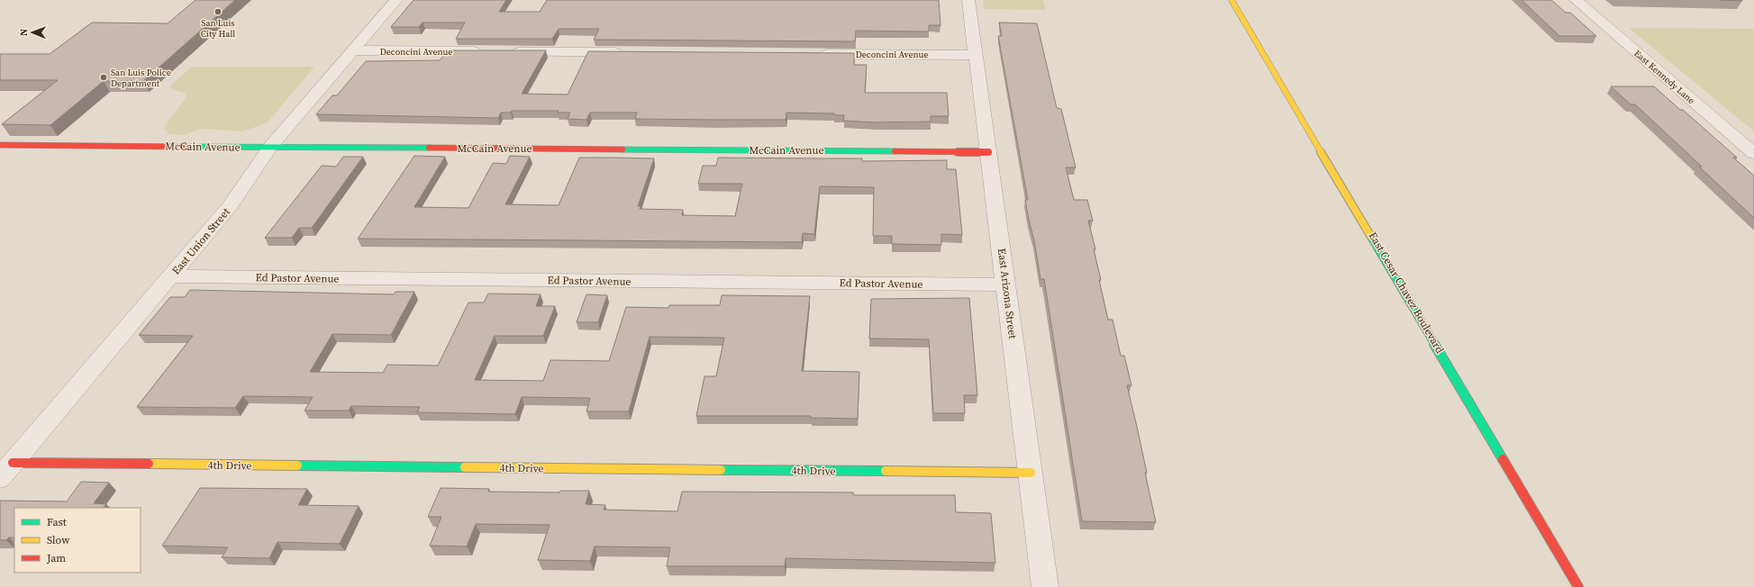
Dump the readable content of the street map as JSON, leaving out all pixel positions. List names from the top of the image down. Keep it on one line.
{"streets":{"main road":["McCain Avenue","East Cesar Chavez Boulevard","4th Drive"],"street":["Deconcini Avenue","East Kennedy Lane","East Union Street","Ed Pastor Avenue","East Arizona Street"]},"crossings":[["Deconcini Avenue","East Union Street"],["Deconcini Avenue","East Arizona Street"],["McCain Avenue","East Union Street"],["McCain Avenue","East Arizona Street"],["East Union Street","Ed Pastor Avenue"],["East Union Street","4th Drive"],["Ed Pastor Avenue","East Arizona Street"],["East Arizona Street","4th Drive"]],"places":["San Luis City Hall","San Luis Police Department"],"legend":["Fast","Slow","Jam"],"north":"left"}
